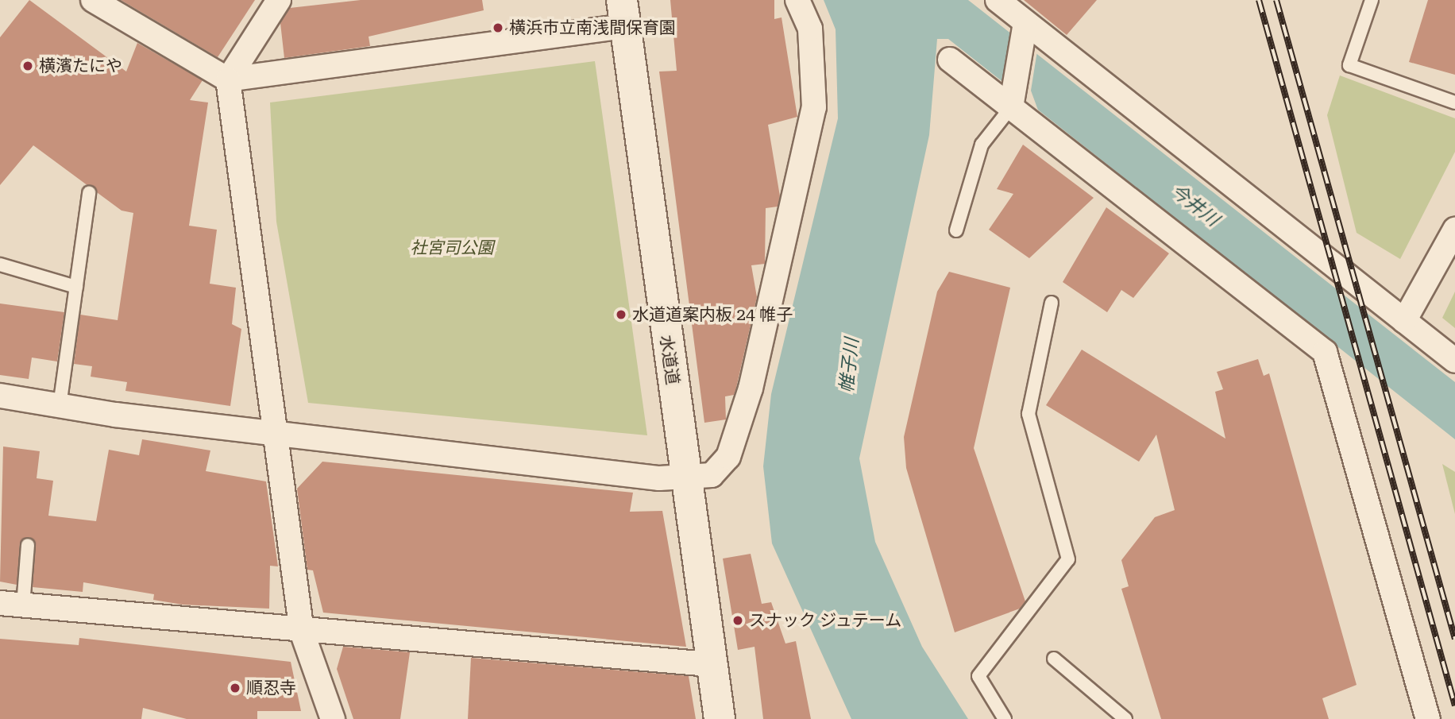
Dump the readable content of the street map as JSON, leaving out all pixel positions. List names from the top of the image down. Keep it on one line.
{"streets":{"street":["水道道"]},"water":["今井川","帷子川"],"parks":["社宮司公園"],"places":["横浜市立南浅間保育園","横濱たにや","水道道案内板 24 帷子","スナック ジュテーム","順忍寺"]}
